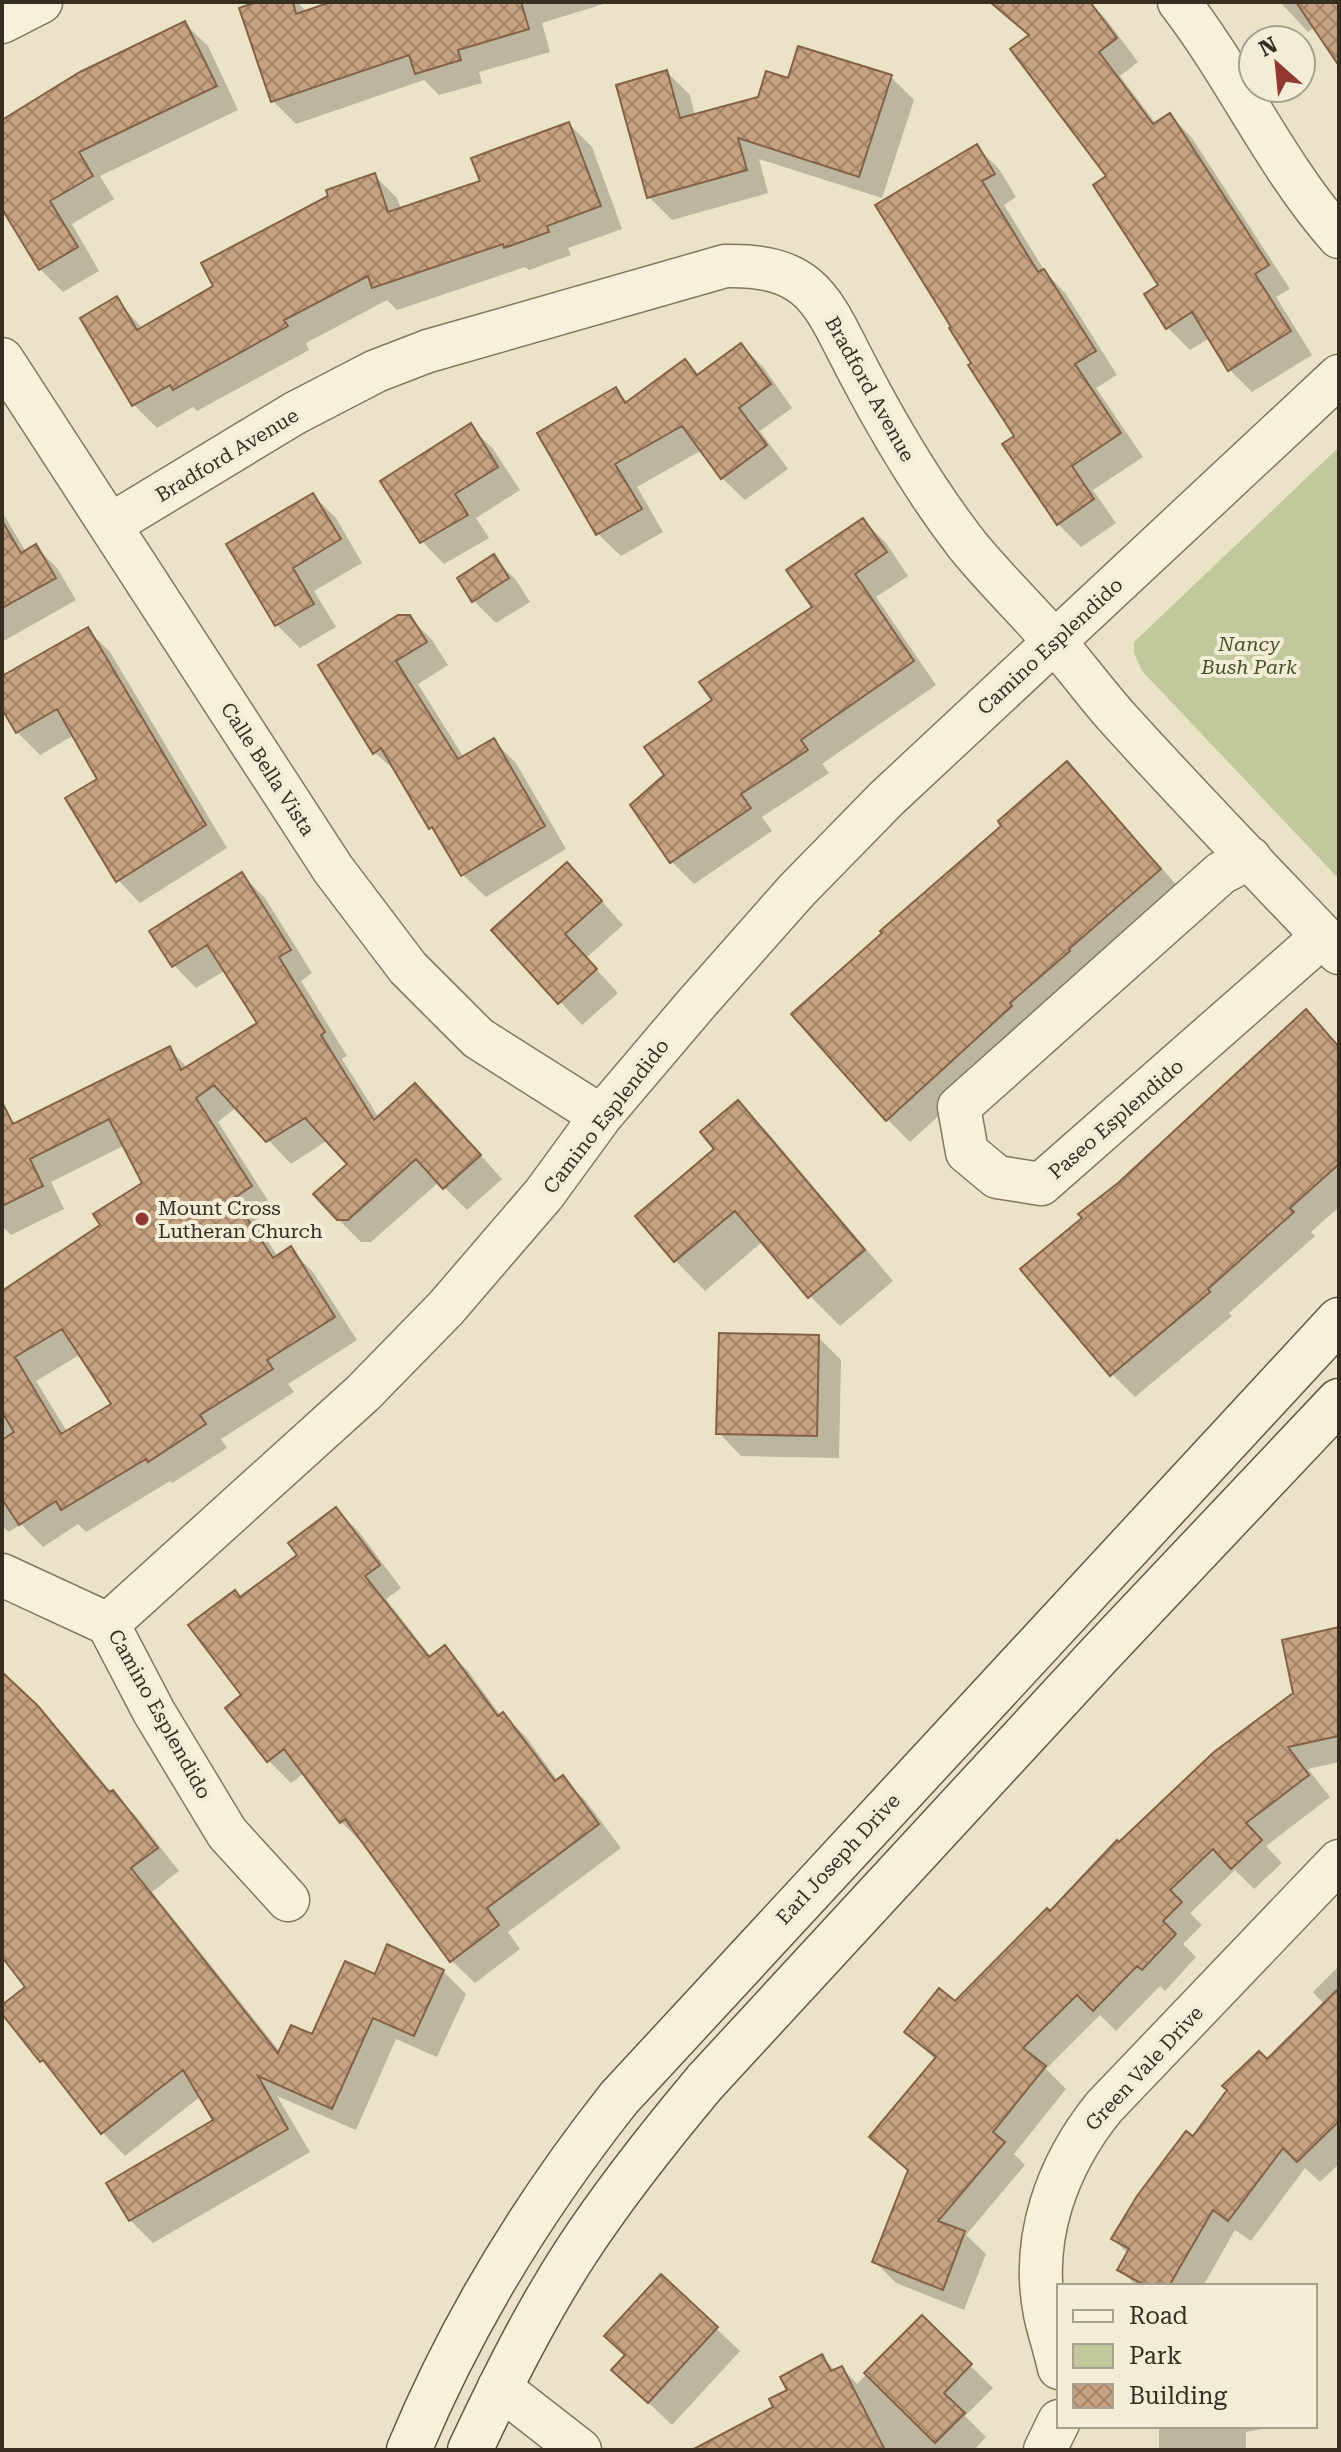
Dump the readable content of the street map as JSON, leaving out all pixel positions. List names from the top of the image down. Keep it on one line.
{"streets":{"main road":["Earl Joseph Drive"],"street":["Bradford Avenue","Camino Esplendido","Calle Bella Vista","Paseo Esplendido","Green Vale Drive"]},"crossings":[["Bradford Avenue","Camino Esplendido"],["Bradford Avenue","Calle Bella Vista"],["Bradford Avenue","Paseo Esplendido"],["Camino Esplendido","Calle Bella Vista"]],"parks":["Nancy Bush Park"],"places":["Mount Cross Lutheran Church"],"legend":["Road","Park","Building"],"north":"top left"}
